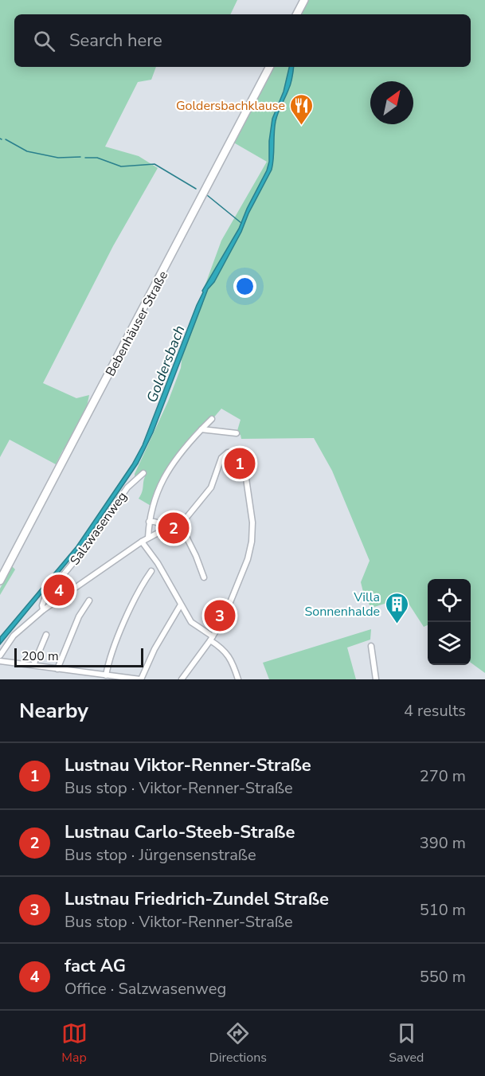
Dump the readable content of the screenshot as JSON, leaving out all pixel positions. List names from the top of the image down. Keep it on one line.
{"streets":{"main road":["Bebenhäuser Straße"],"street":["Salzwasenweg"]},"water":["Goldersbach"],"places":{"restaurant":["Goldersbachklause"],"building":["Villa Sonnenhalde"]},"scale_bar":"200 m","north":"top right","page":{"search":"Search here","pins":["1","2","4","3"],"scale":"200 m","heading":["Nearby","4 results"],"list":[{"mark":"1","name":"Lustnau Viktor-Renner-Straße","note":"Bus stop · Viktor-Renner-Straße","value":"270 m"},{"mark":"2","name":"Lustnau Carlo-Steeb-Straße","note":"Bus stop · Jürgensenstraße","value":"390 m"},{"mark":"3","name":"Lustnau Friedrich-Zundel Straße","note":"Bus stop · Viktor-Renner-Straße","value":"510 m"},{"mark":"4","name":"fact AG","note":"Office · Salzwasenweg","value":"550 m"}],"nav":["Map","Directions","Saved"]}}
